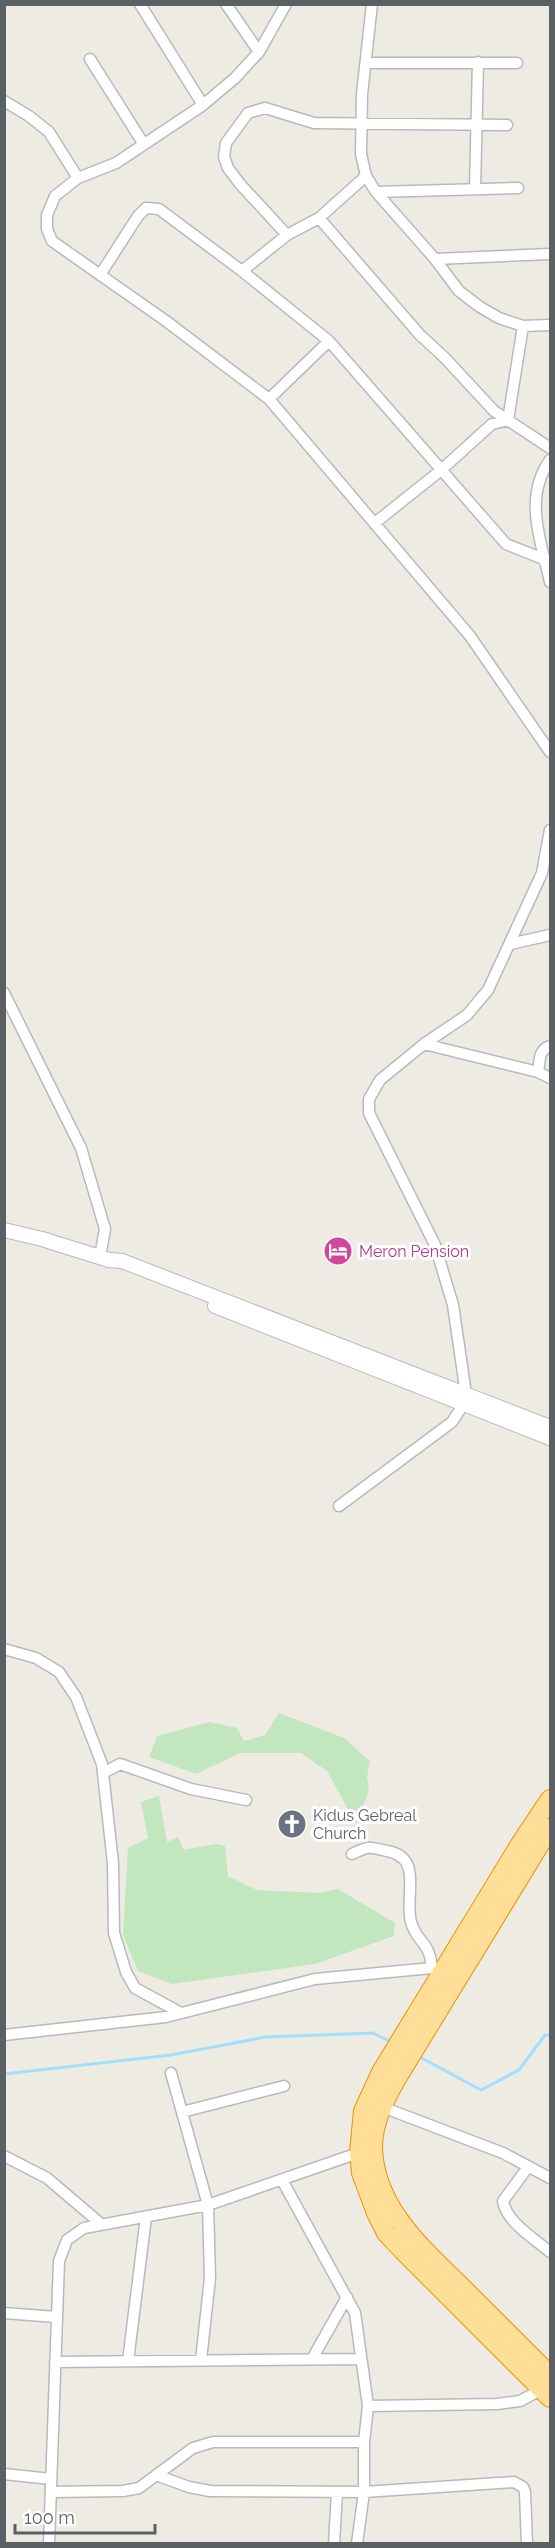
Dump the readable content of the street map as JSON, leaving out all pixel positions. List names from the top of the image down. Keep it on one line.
{"places":{"hotel":["Meron Pension"],"church":["Kidus Gebreal Church"]},"scale_bar":"100 m"}
